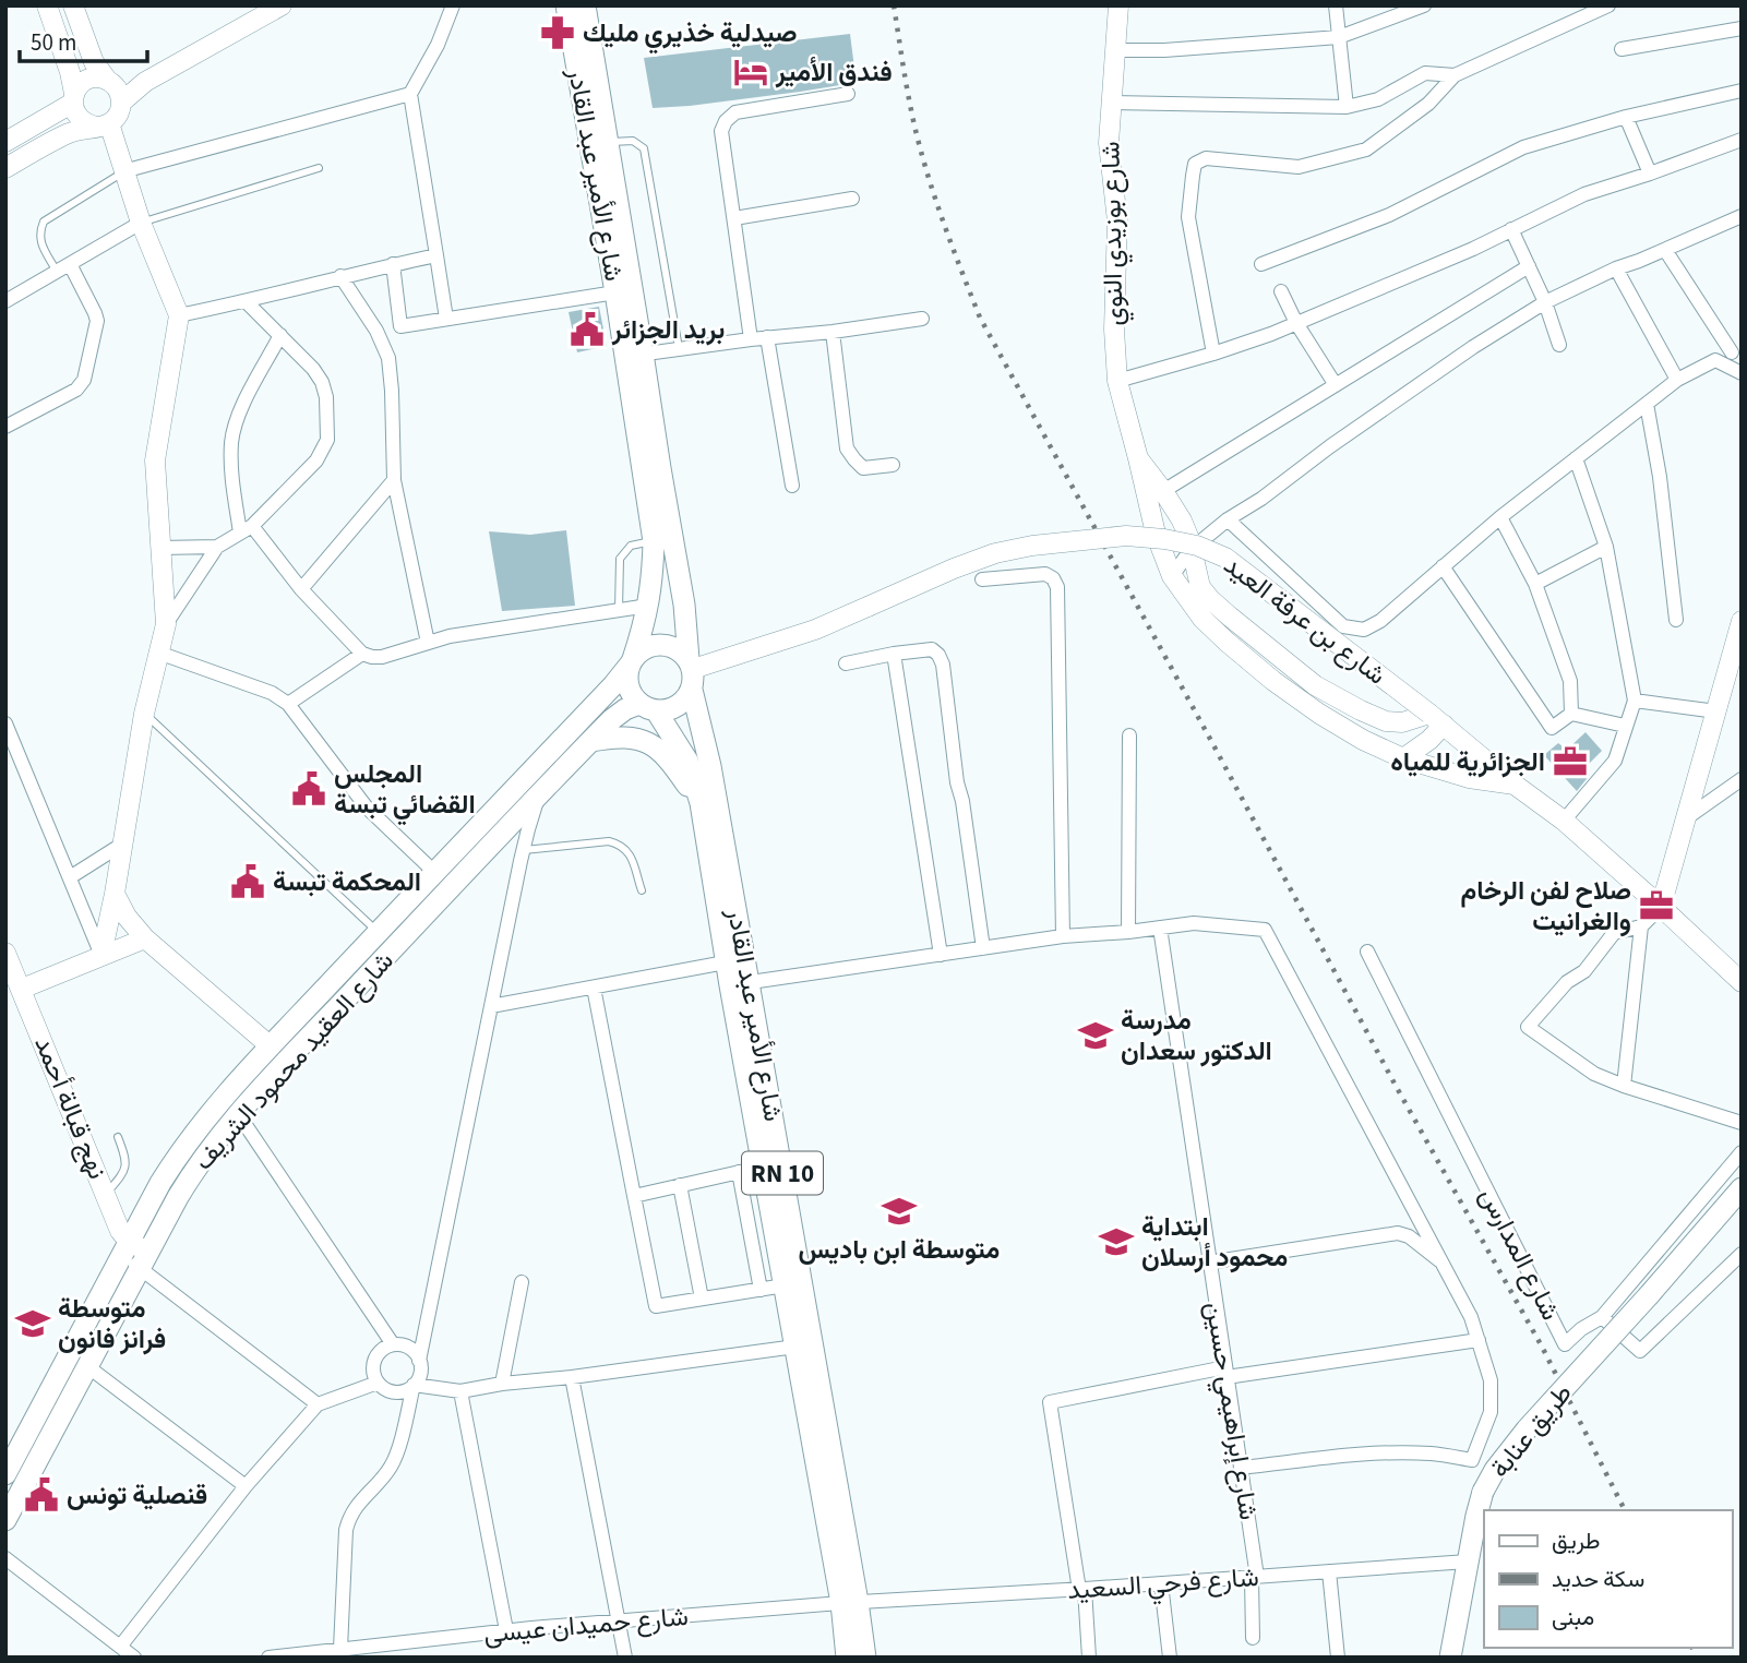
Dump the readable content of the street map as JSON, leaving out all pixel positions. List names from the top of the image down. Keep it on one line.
{"streets":{"main road":["شارع الأمير عبد القادر","شارع العقيد محمود الشريف","RN 10","طريق عنابة"],"street":["شارع بوزيدي النوي","شارع بن عرفة العيد","نهج قبالة أحمد","شارع المدارس","شارع إبراهيمي حسين","شارع فرحي السعيد","شارع حميدان عيسى"]},"crossings":[["شارع الأمير عبد القادر","شارع بن عرفة العيد"],["شارع الأمير عبد القادر","شارع العقيد محمود الشريف"],["شارع الأمير عبد القادر","شارع فرحي السعيد"],["شارع الأمير عبد القادر","شارع حميدان عيسى"],["شارع بوزيدي النوي","شارع بن عرفة العيد"],["شارع بن عرفة العيد","شارع العقيد محمود الشريف"],["شارع العقيد محمود الشريف","نهج قبالة أحمد"],["شارع إبراهيمي حسين","شارع فرحي السعيد"],["طريق عنابة","شارع فرحي السعيد"],["شارع فرحي السعيد","شارع حميدان عيسى"]],"places":{"pharmacy":["صيدلية خذيري مليك"],"hotel":["فندق الأمير"],"public building":["بريد الجزائر","المجلس القضائي تبسة","المحكمة تبسة","قنصلية تونس"],"office":["الجزائرية للمياه","صلاح لفن الرخام والغرانيت"],"school or university":["مدرسة الدكتور سعدان","متوسطة ابن باديس","ابتداية محمود أرسلان","متوسطة فرانز فانون"]},"legend":["طريق","سكة حديد","مبنى"],"scale_bar":"50 m"}
